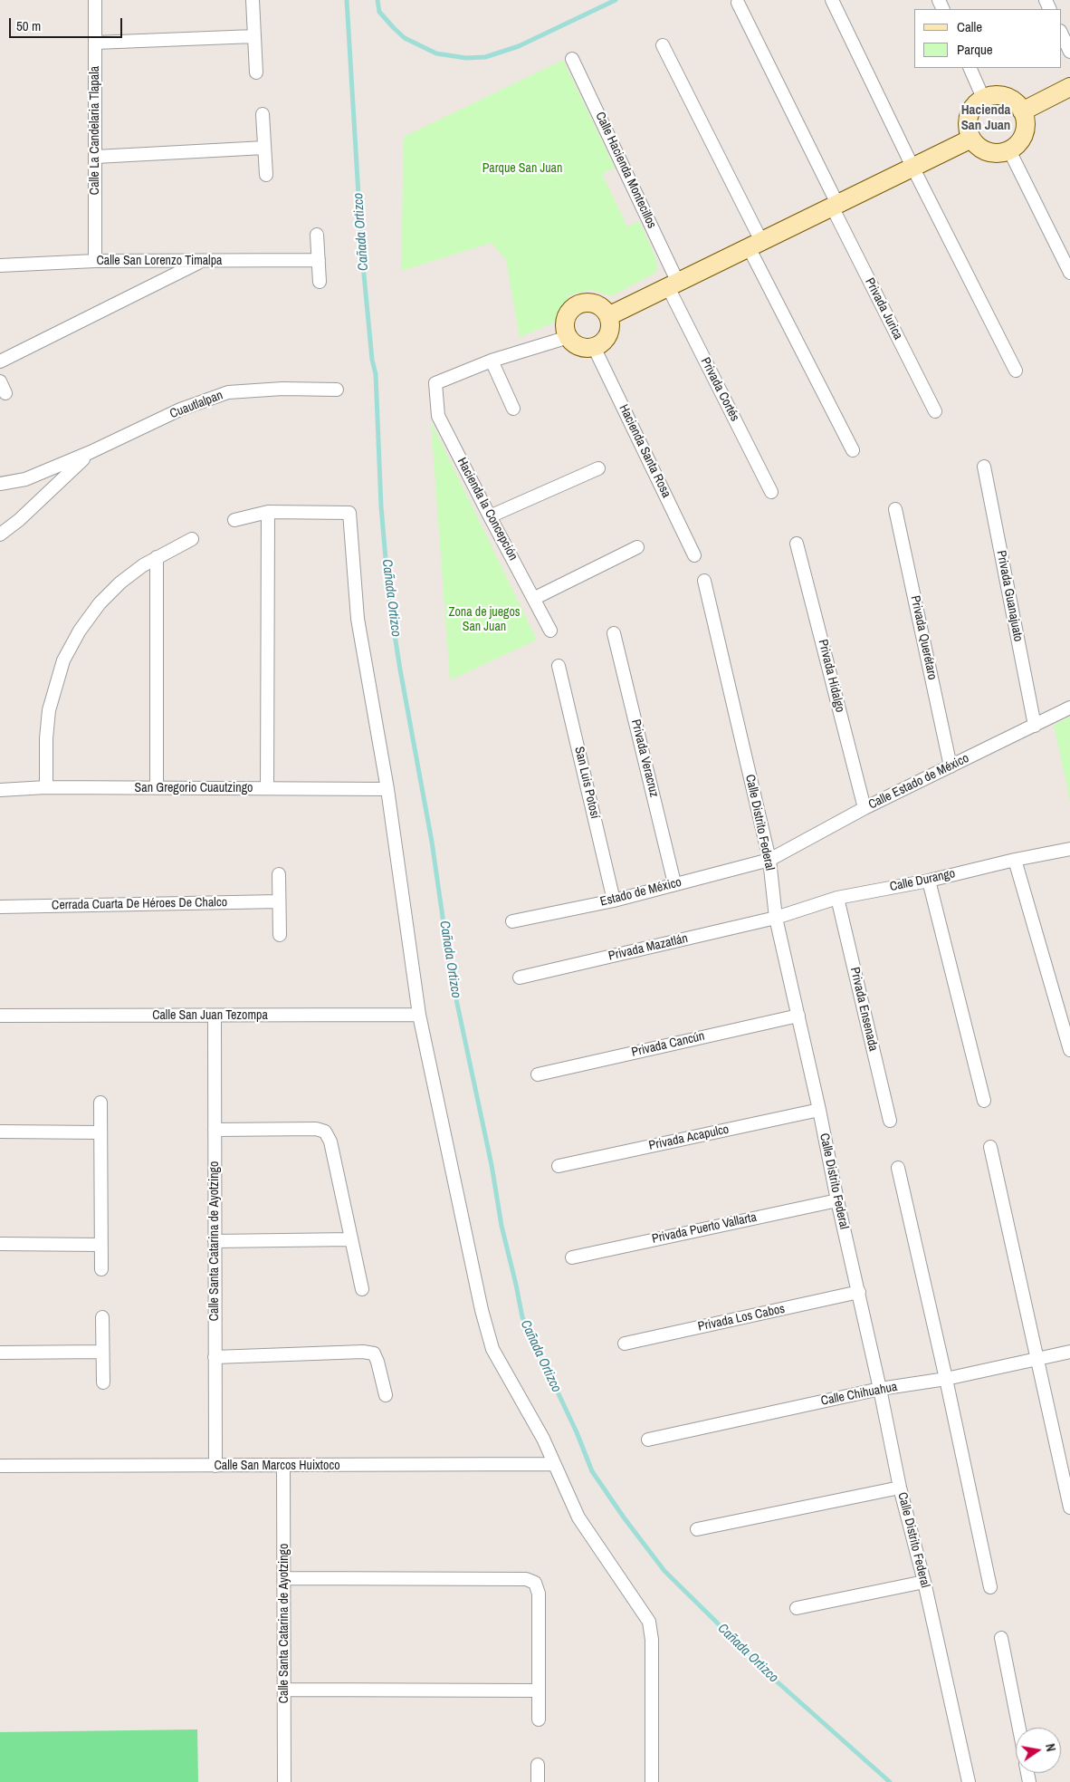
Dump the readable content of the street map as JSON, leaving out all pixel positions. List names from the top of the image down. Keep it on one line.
{"streets":{"street":["Calle La Candelaria Tlapala","Calle Hacienda Montecillos","Calle San Lorenzo Timalpa","Privada Jurica","Privada Cortés","Cuautlalpan","Hacienda Santa Rosa","Hacienda la Concepción","Privada Guanajuato","Privada Querétaro","Privada Hidalgo","Privada Veracruz","Calle Estado de México","San Luis Potosí","San Gregorio Cuautzingo","Calle Distrito Federal","Calle Durango","Estado de México","Cerrada Cuarta De Héroes De Chalco","Privada Mazatlán","Privada Ensenada","Calle San Juan Tezompa","Privada Cancún","Privada Acapulco","Privada Puerto Vallarta","Calle Santa Catarina de Ayotzingo","Privada Los Cabos","Calle Chihuahua","Calle San Marcos Huixtoco"]},"crossings":[["Calle La Candelaria Tlapala","Calle San Lorenzo Timalpa"],["Calle Hacienda Montecillos","Privada Cortés"],["Privada Guanajuato","Calle Estado de México"],["Privada Querétaro","Calle Estado de México"],["Privada Hidalgo","Calle Estado de México"],["Privada Veracruz","Estado de México"],["Calle Estado de México","Calle Distrito Federal"],["Calle Estado de México","Estado de México"],["San Luis Potosí","Estado de México"],["Calle Distrito Federal","Calle Durango"],["Calle Distrito Federal","Estado de México"],["Calle Distrito Federal","Privada Mazatlán"],["Calle Distrito Federal","Privada Cancún"],["Calle Distrito Federal","Privada Acapulco"],["Calle Distrito Federal","Privada Puerto Vallarta"],["Calle Distrito Federal","Privada Los Cabos"],["Calle Distrito Federal","Calle Chihuahua"],["Calle Durango","Privada Mazatlán"],["Calle Durango","Privada Ensenada"],["Calle San Juan Tezompa","Calle Santa Catarina de Ayotzingo"],["Calle Santa Catarina de Ayotzingo","Calle San Marcos Huixtoco"]],"districts":["Hacienda San Juan"],"water":["Cañada Ortizco"],"parks":["Parque San Juan","Zona de juegos San Juan"],"legend":["Calle","Parque"],"scale_bar":"50 m","north":"right"}
